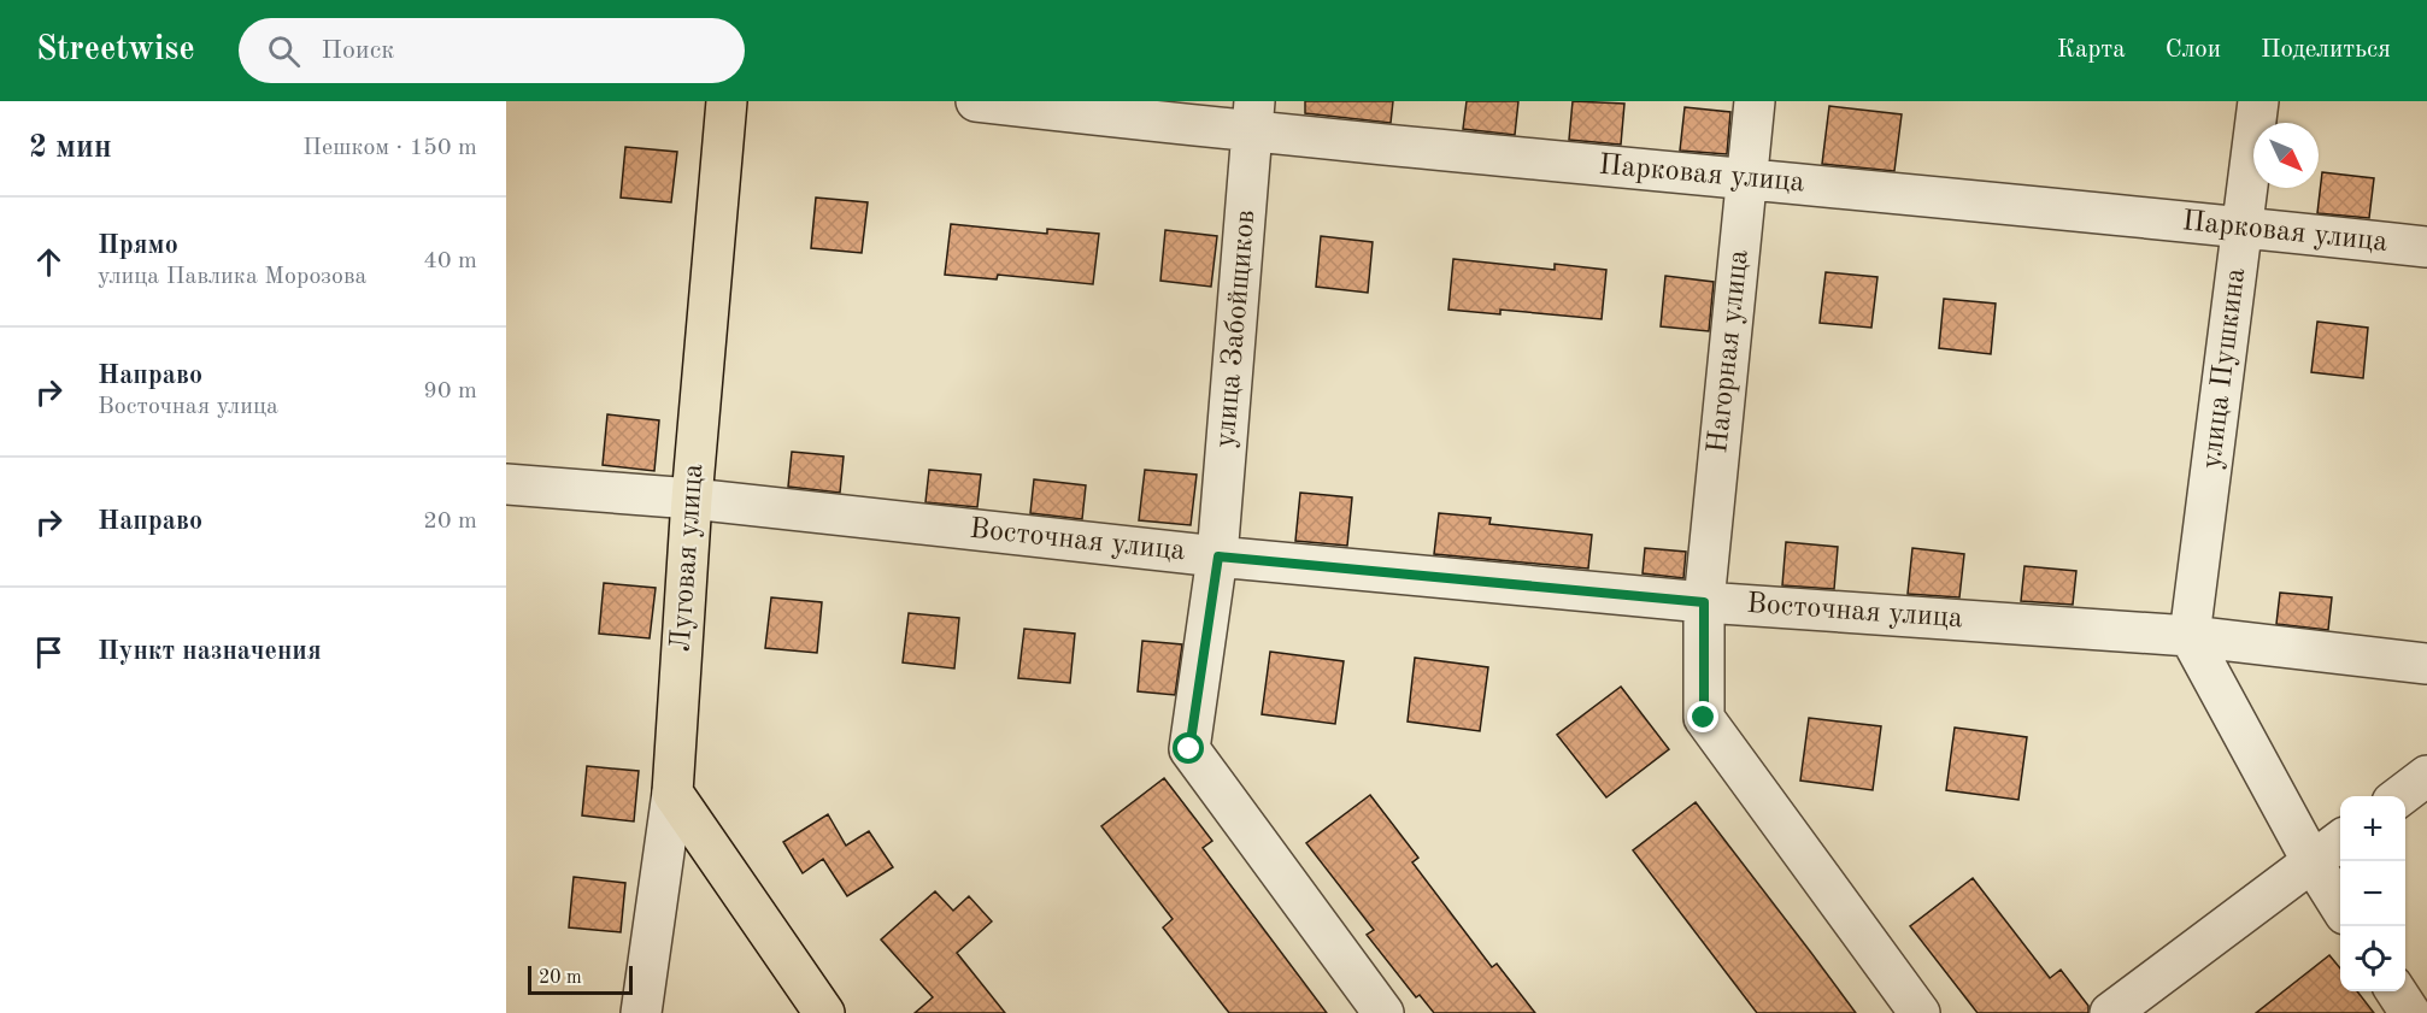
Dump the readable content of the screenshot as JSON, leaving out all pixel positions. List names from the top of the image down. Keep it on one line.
{"streets":{"main road":["Луговая улица"],"street":["Парковая улица","улица Забойщиков","Нагорная улица","улица Пушкина","Восточная улица"]},"crossings":[["Парковая улица","улица Забойщиков"],["Парковая улица","Нагорная улица"],["Парковая улица","улица Пушкина"],["улица Забойщиков","Восточная улица"],["Нагорная улица","Восточная улица"],["улица Пушкина","Восточная улица"],["Восточная улица","Луговая улица"]],"scale_bar":"20 m","north":"bottom right","page":{"header":"Streetwise","search":"Поиск","nav":["Карта","Слои","Поделиться"],"heading":["2 мин","Пешком · 150 m"],"list":[["Прямо","улица Павлика Морозова","40 m"],["Направо","Восточная улица","90 m"],["Направо","20 m"],"Пункт назначения"],"map_buttons":["+","−"],"scale":"20 m"}}
